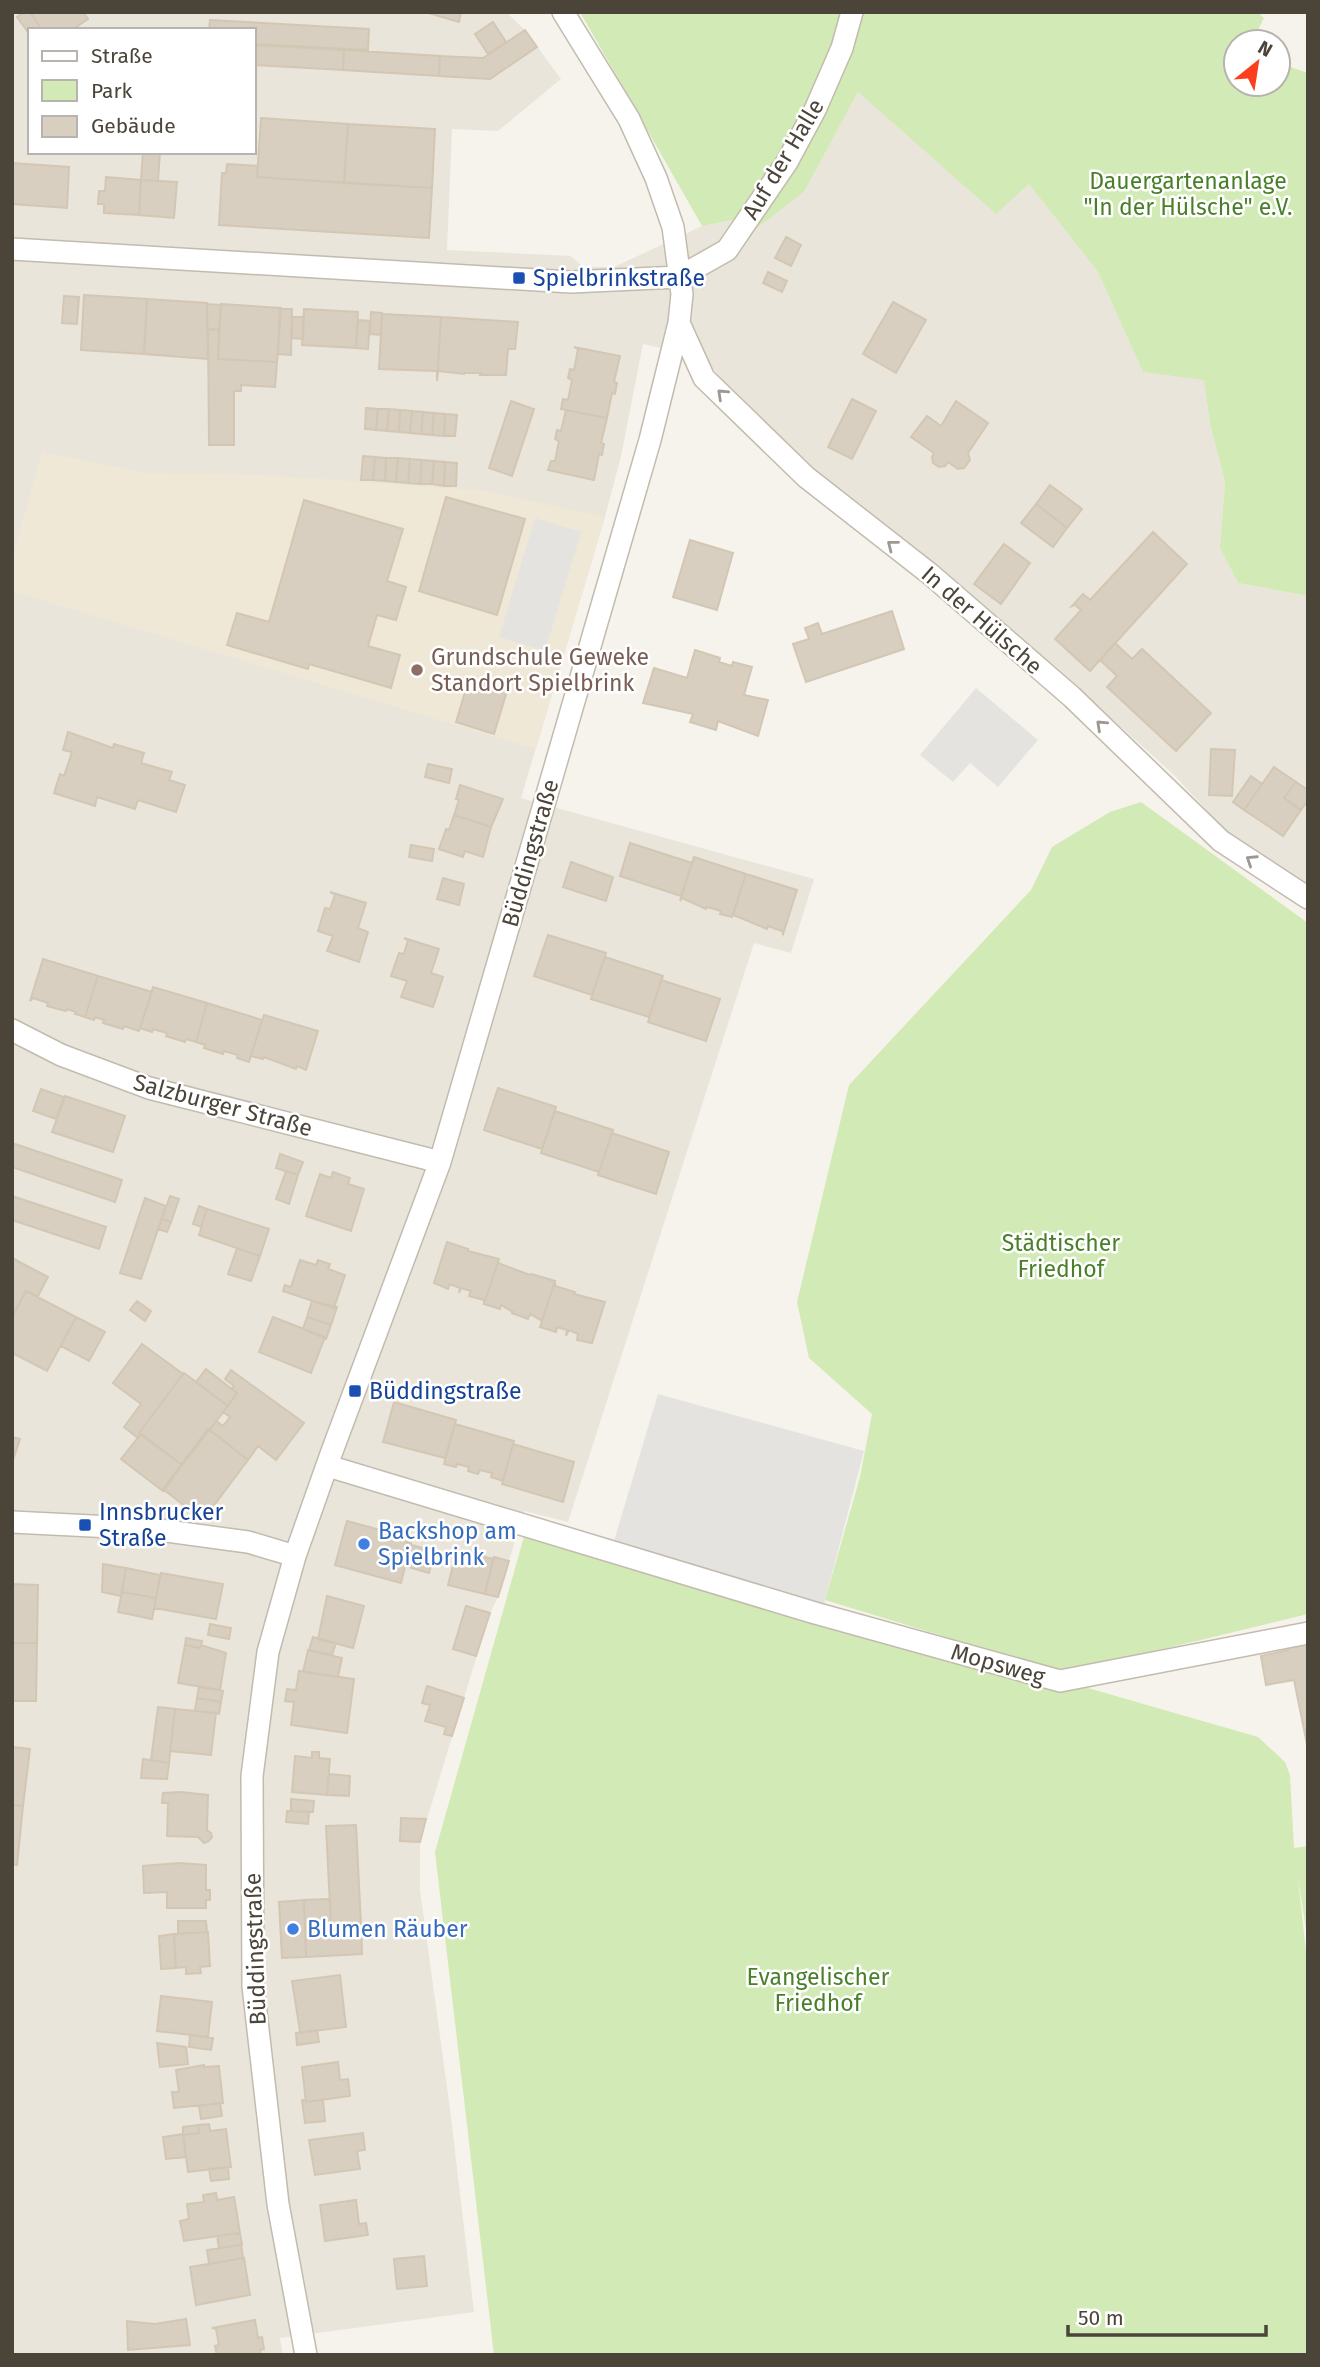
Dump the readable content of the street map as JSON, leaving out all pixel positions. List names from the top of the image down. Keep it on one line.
{"streets":{"street":["Auf der Halle","In der Hülsche","Büddingstraße","Salzburger Straße","Mopsweg"]},"crossings":[["Auf der Halle","Büddingstraße"],["In der Hülsche","Büddingstraße"],["Büddingstraße","Salzburger Straße"],["Büddingstraße","Mopsweg"]],"one_way":["In der Hülsche"],"parks":["Dauergartenanlage \"In der Hülsche\" e.V.","Städtischer Friedhof","Evangelischer Friedhof"],"places":{"transit":["Spielbrinkstraße","Büddingstraße","Innsbrucker Straße"],"other":["Grundschule Geweke Standort Spielbrink","Backshop am Spielbrink","Blumen Räuber"]},"legend":["Straße","Park","Gebäude"],"scale_bar":"50 m","north":"top right"}
